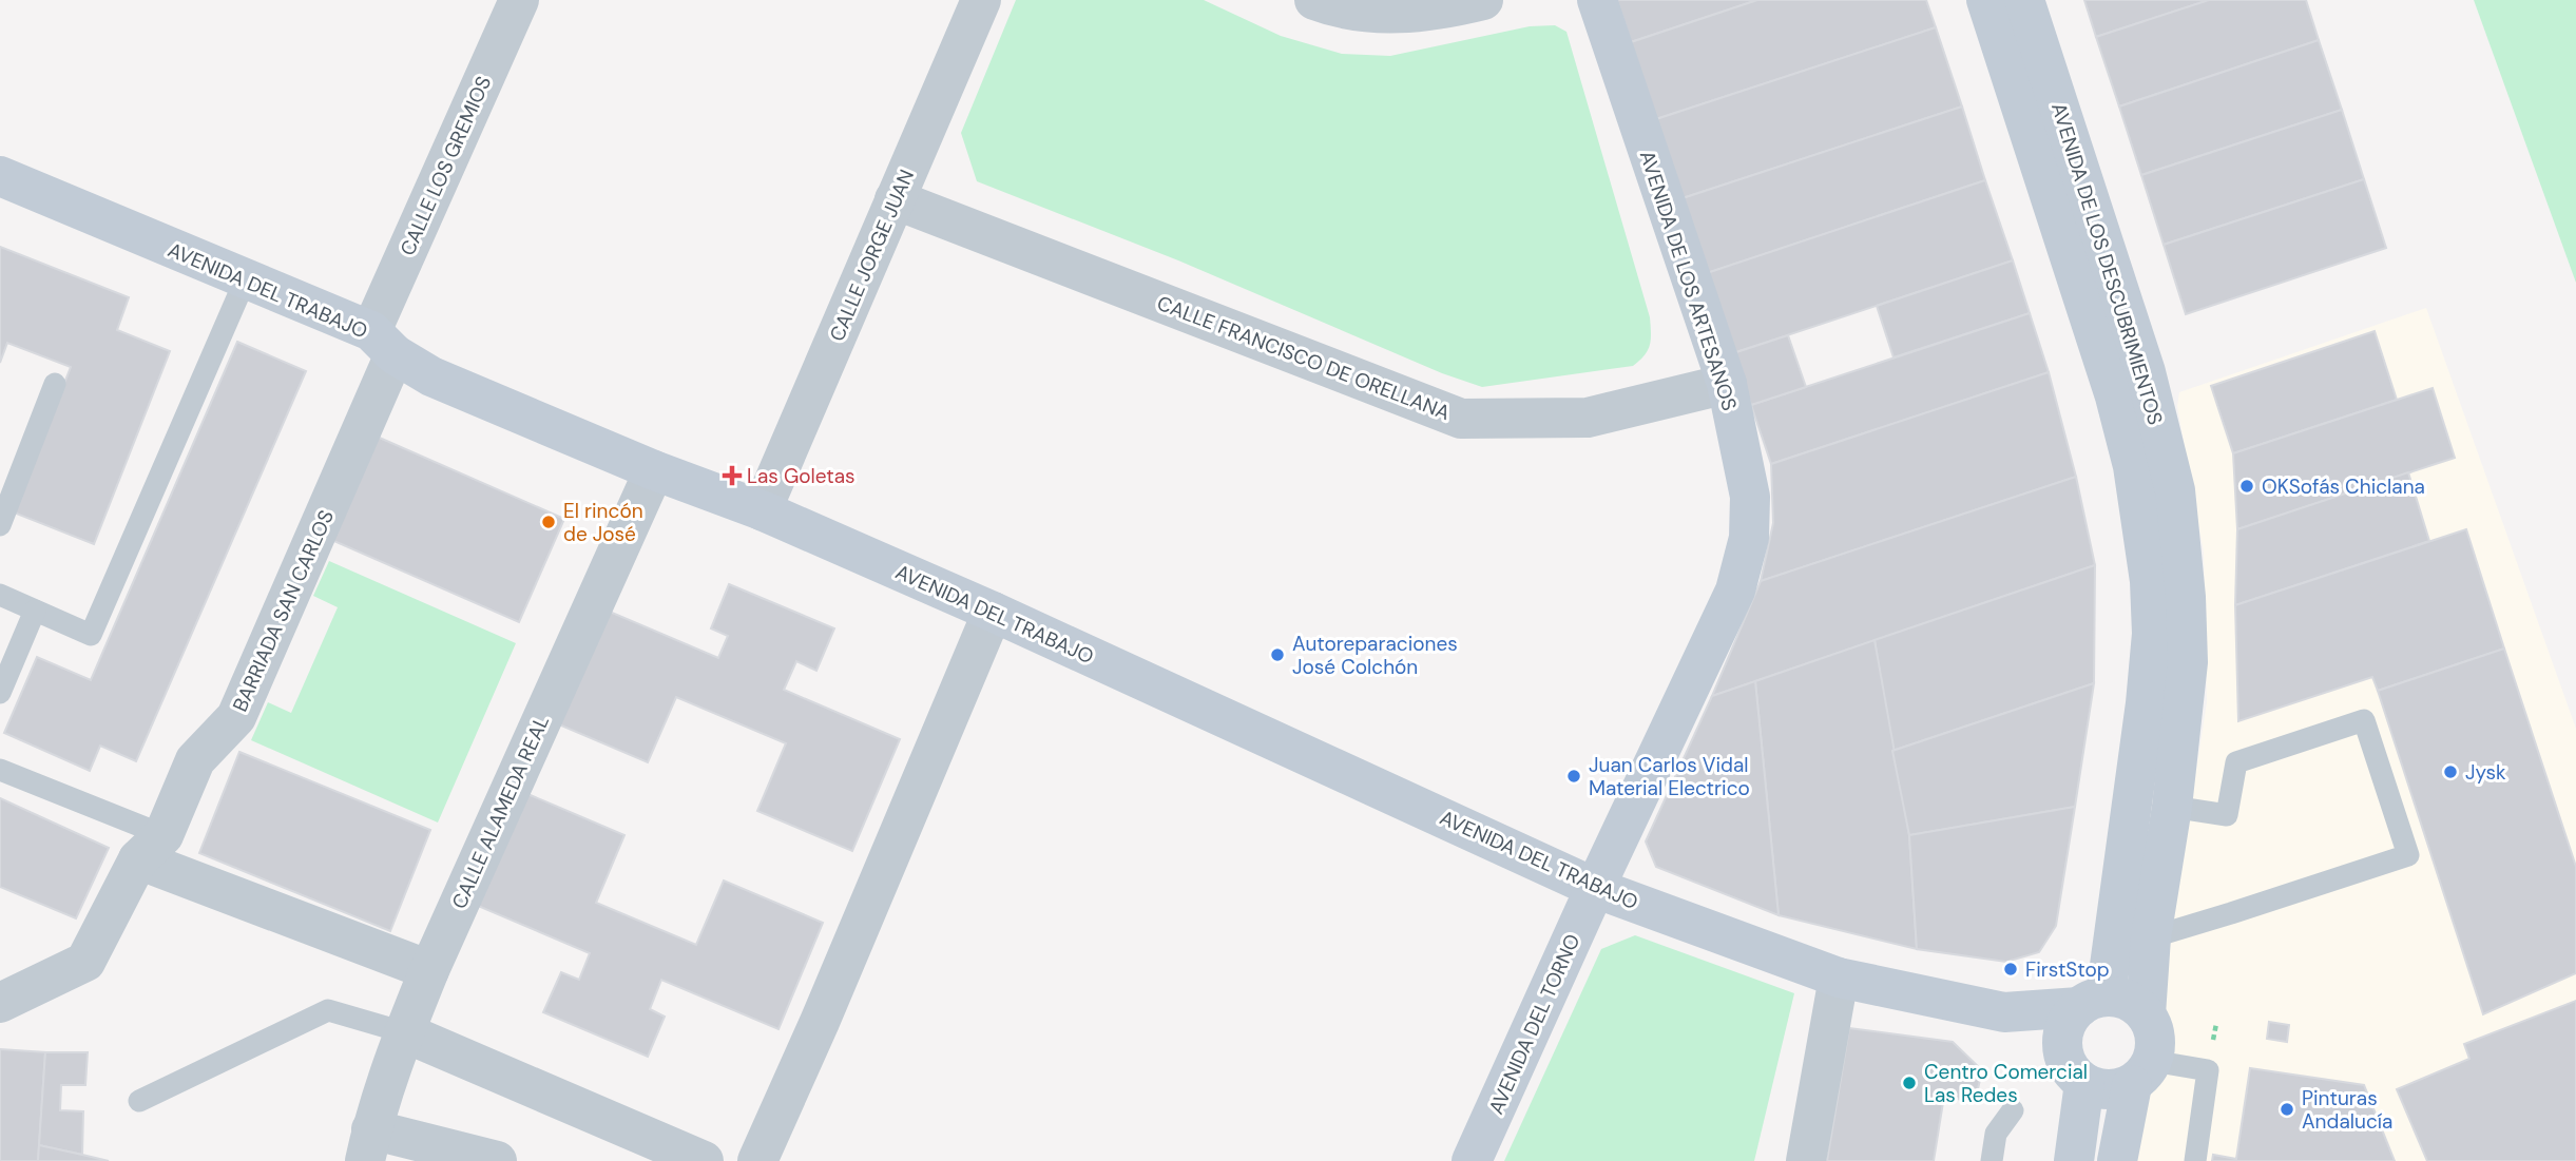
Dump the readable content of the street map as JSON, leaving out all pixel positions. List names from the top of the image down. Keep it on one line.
{"streets":{"street":["CALLE LOS GREMIOS","CALLE JORGE JUAN","AVENIDA DE LOS DESCUBRIMIENTOS","AVENIDA DE LOS ARTESANOS","AVENIDA DEL TRABAJO","CALLE FRANCISCO DE ORELLANA","BARRIADA SAN CARLOS","CALLE ALAMEDA REAL","AVENIDA DEL TORNO"]},"crossings":[["CALLE LOS GREMIOS","AVENIDA DEL TRABAJO"],["CALLE LOS GREMIOS","BARRIADA SAN CARLOS"],["CALLE JORGE JUAN","AVENIDA DEL TRABAJO"],["CALLE JORGE JUAN","CALLE FRANCISCO DE ORELLANA"],["AVENIDA DE LOS ARTESANOS","AVENIDA DEL TRABAJO"],["AVENIDA DE LOS ARTESANOS","CALLE FRANCISCO DE ORELLANA"],["AVENIDA DE LOS ARTESANOS","AVENIDA DEL TORNO"],["AVENIDA DEL TRABAJO","BARRIADA SAN CARLOS"],["AVENIDA DEL TRABAJO","CALLE ALAMEDA REAL"],["AVENIDA DEL TRABAJO","AVENIDA DEL TORNO"]],"places":{"health":["Las Goletas"],"other":["OKSofás Chiclana","El rincón de José","Autoreparaciones José Colchón","Jysk","Juan Carlos Vidal Material Electrico","FirstStop","Centro Comercial Las Redes","Pinturas Andalucía"]}}
